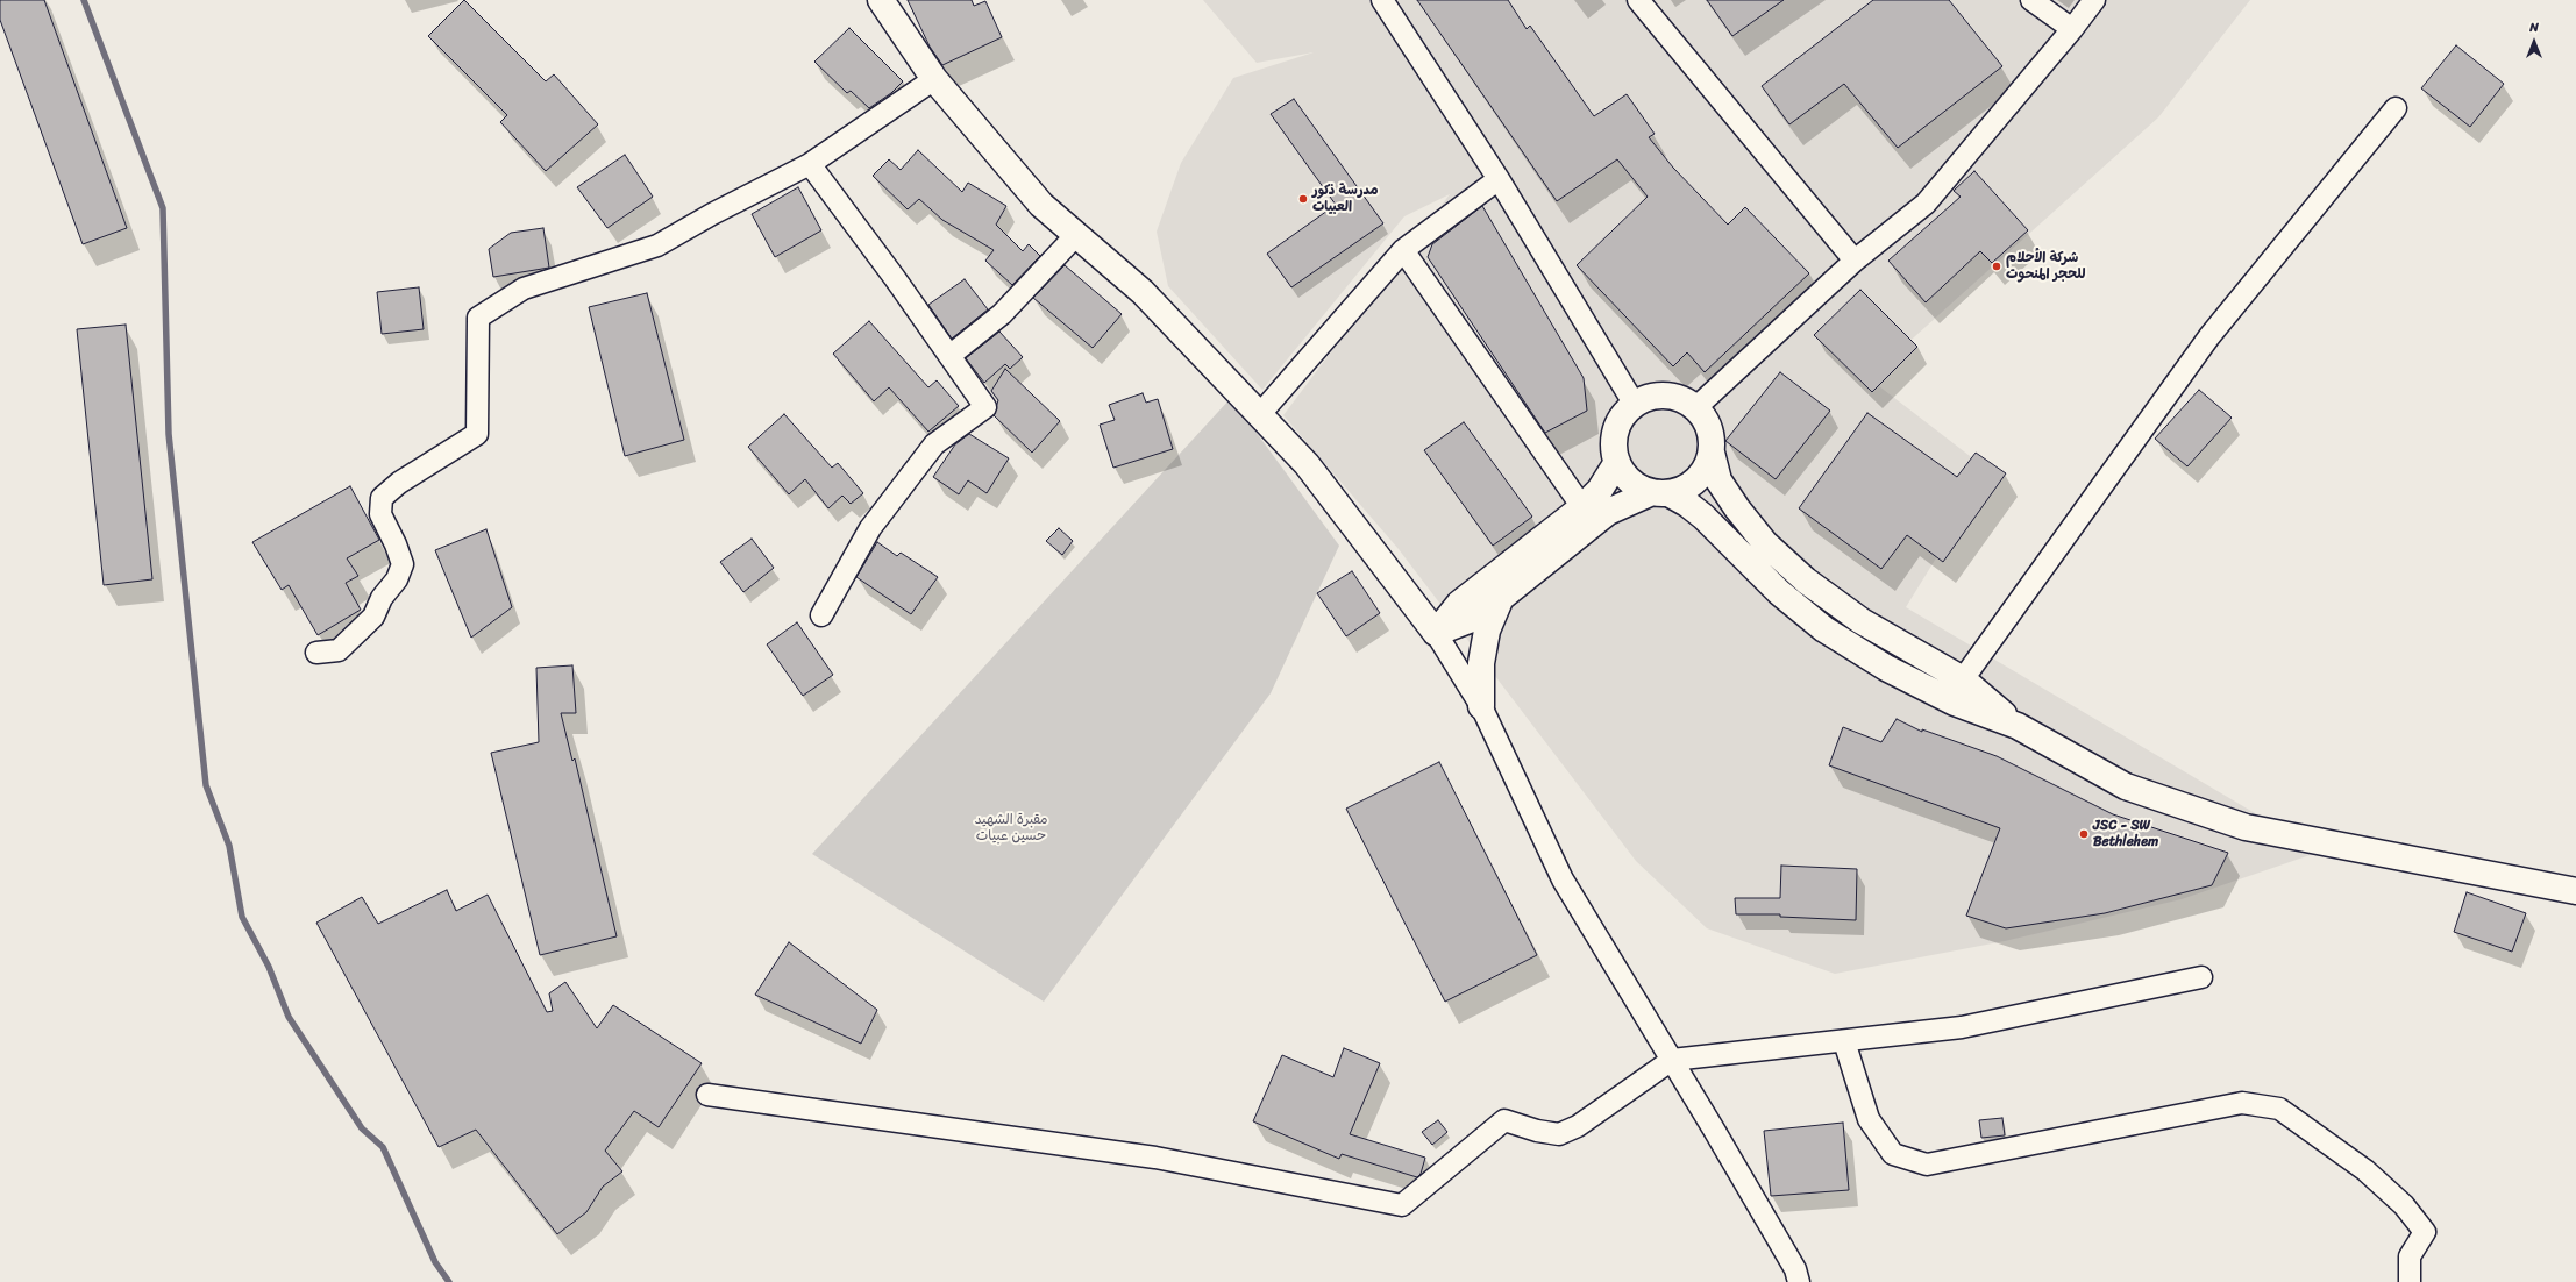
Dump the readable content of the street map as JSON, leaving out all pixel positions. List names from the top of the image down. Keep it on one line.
{"parks":["مقبرة الشهيد حسين عبيات"],"places":["مدرسة ذكور العبيات","شركة الأحلام للحجر المنحوت","JSC - SW Bethlehem"],"north":"top"}
